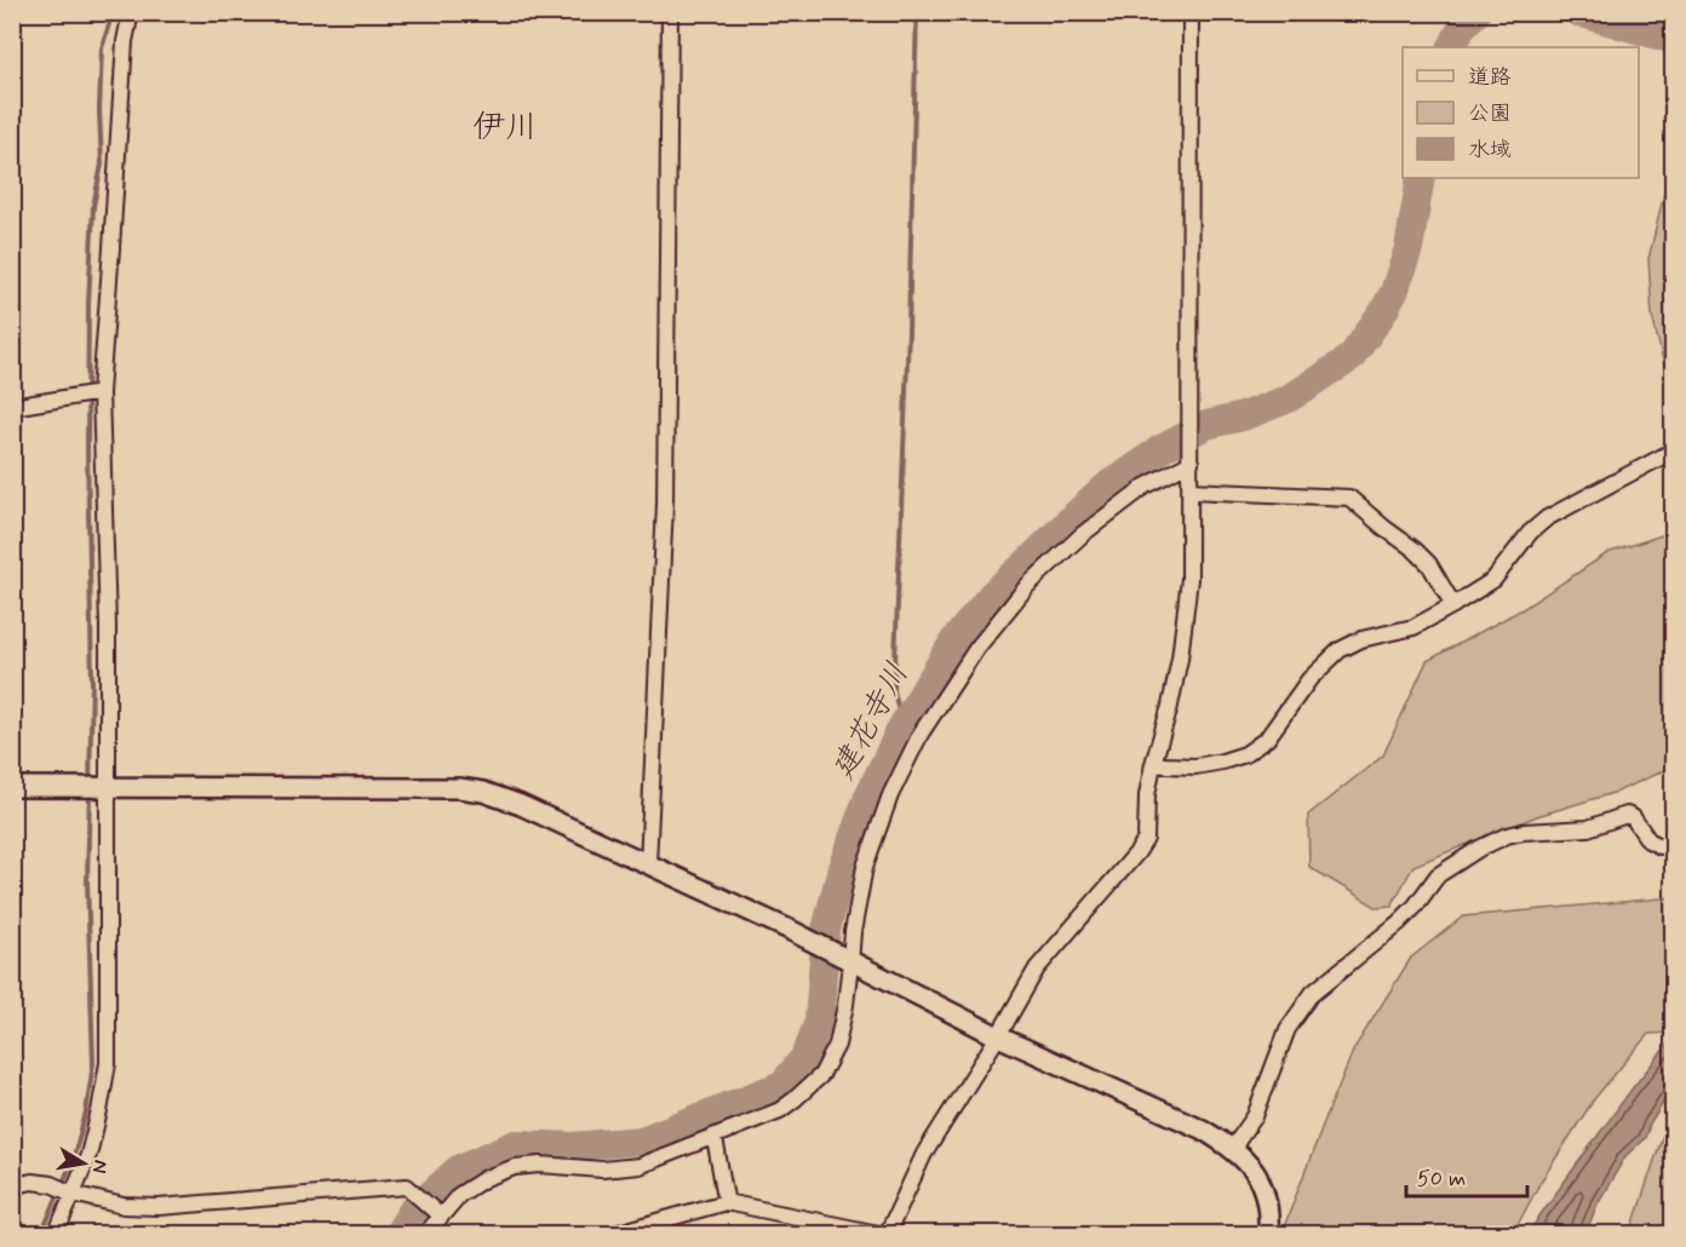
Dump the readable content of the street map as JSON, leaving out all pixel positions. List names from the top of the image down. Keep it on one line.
{"districts":["伊川"],"water":["建花寺川"],"legend":["道路","公園","水域"],"scale_bar":"50 m","north":"right"}
